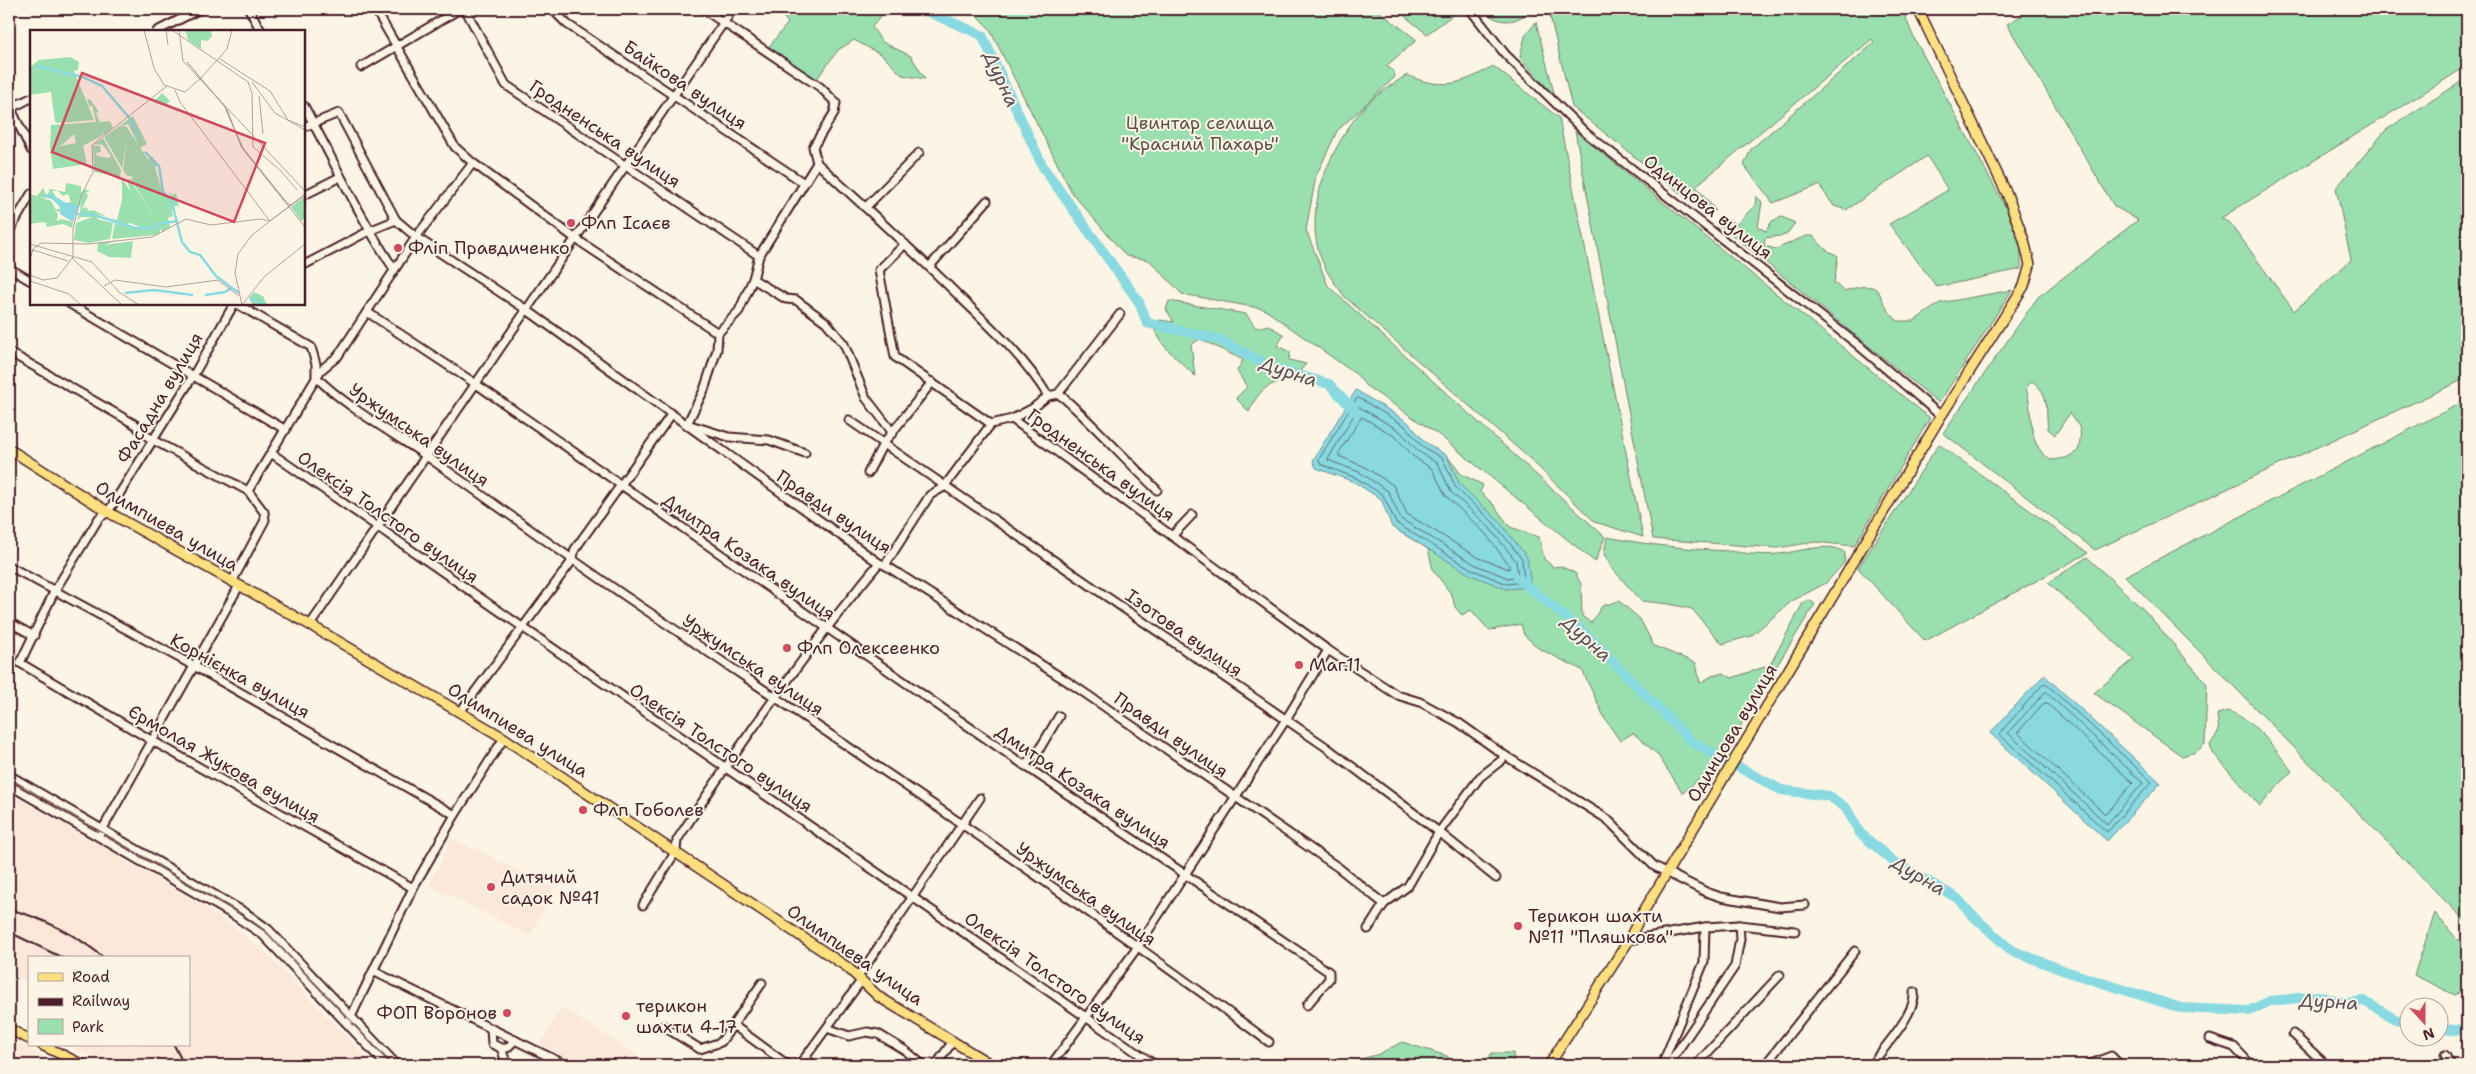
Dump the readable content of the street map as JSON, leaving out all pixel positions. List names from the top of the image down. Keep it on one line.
{"streets":{"main road":["Одинцова вулиця","Олимпиева улица"],"street":["Байкова вулиця","Гродненська вулиця","Фасадна вулиця","Уржумська вулиця","Правди вулиця","Олексія Толстого вулиця","Дмитра Козака вулиця","Ізотова вулиця","Корнієнка вулиця","Єрмолая Жукова вулиця"]},"crossings":[["Гродненська вулиця","Одинцова вулиця"],["Фасадна вулиця","Олимпиева улица"],["Фасадна вулиця","Корнієнка вулиця"],["Фасадна вулиця","Єрмолая Жукова вулиця"]],"water":["Дурна"],"parks":["Цвинтар селища \"Красний Пахарь\""],"places":["Флп Ісаєв","Фліп Правдиченко","Флп Олексеенко","Маг.11","Флп Гоболев","Дитячий садок №41","Терикон шахти №11 \"Пляшкова\"","ФОП Воронов","терикон шахти 4-17"],"legend":["Road","Railway","Park"],"north":"bottom"}
